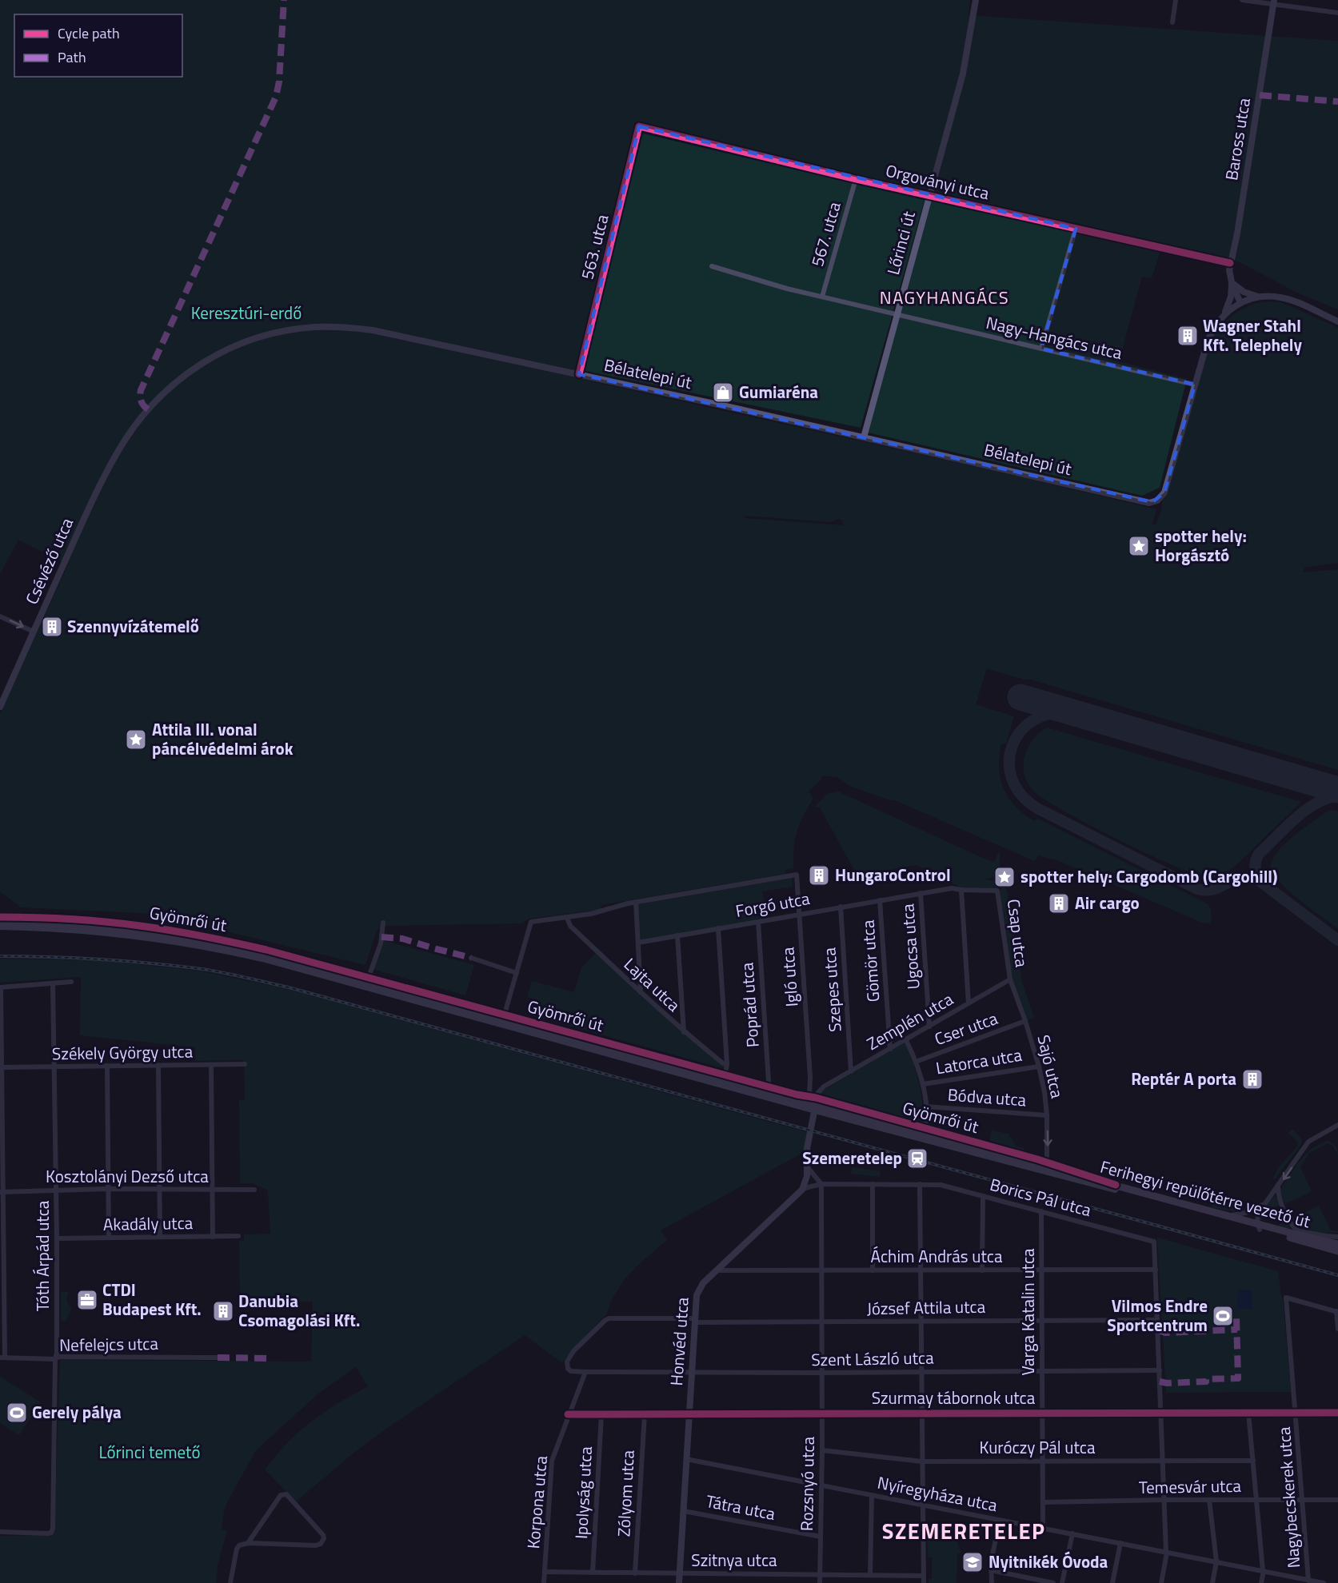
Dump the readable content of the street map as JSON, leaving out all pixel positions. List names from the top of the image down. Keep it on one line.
{"streets":{"main road":["Ferihegyi repülőtérre vezető út"],"street":["Baross utca","Orgoványi utca","567. utca","Lőrinci út","563. utca","Nagy-Hangács utca","Bélatelepi út","Csévéző utca","Forgó utca","Gyömrői út","Csap utca","Ugocsa utca","Gömör utca","Igló utca","Lajta utca","Szepes utca","Poprád utca","Zemplén utca","Cser utca","Székely György utca","Latorca utca","Sajó utca","Bódva utca","Kosztolányi Dezső utca","Borics Pál utca","Akadály utca","Tóth Árpád utca","Áchim András utca","József Attila utca","Varga Katalin utca","Honvéd utca","Nefelejcs utca","Szent László utca","Szurmay tábornok utca","Kuróczy Pál utca","Rozsnyó utca","Temesvár utca","Ipolyság utca","Zólyom utca","Nyíregyháza utca","Nagybecskerek utca","Korpona utca","Tátra utca","Szitnya utca"]},"crossings":[["Baross utca","Orgoványi utca"],["Baross utca","Nagy-Hangács utca"],["Baross utca","Bélatelepi út"],["Orgoványi utca","567. utca"],["Orgoványi utca","Lőrinci út"],["Orgoványi utca","563. utca"],["567. utca","Nagy-Hangács utca"],["Lőrinci út","Nagy-Hangács utca"],["Lőrinci út","Bélatelepi út"],["563. utca","Bélatelepi út"],["Bélatelepi út","Csévéző utca"],["Forgó utca","Csap utca"],["Forgó utca","Ugocsa utca"],["Forgó utca","Gömör utca"],["Forgó utca","Igló utca"],["Forgó utca","Szepes utca"],["Forgó utca","Poprád utca"],["Gyömrői út","Igló utca"],["Gyömrői út","Poprád utca"],["Gyömrői út","Zemplén utca"],["Gyömrői út","Sajó utca"],["Gyömrői út","Ferihegyi repülőtérre vezető út"],["Csap utca","Zemplén utca"],["Csap utca","Sajó utca"],["Ugocsa utca","Zemplén utca"],["Gömör utca","Zemplén utca"],["Igló utca","Zemplén utca"],["Szepes utca","Zemplén utca"],["Zemplén utca","Sajó utca"],["Cser utca","Sajó utca"],["Székely György utca","Tóth Árpád utca"],["Latorca utca","Sajó utca"],["Sajó utca","Bódva utca"],["Kosztolányi Dezső utca","Tóth Árpád utca"],["Borics Pál utca","Áchim András utca"],["Borics Pál utca","Varga Katalin utca"],["Borics Pál utca","Rozsnyó utca"],["Akadály utca","Tóth Árpád utca"],["Tóth Árpád utca","Nefelejcs utca"],["Áchim András utca","Varga Katalin utca"],["Áchim András utca","Honvéd utca"],["Áchim András utca","Rozsnyó utca"],["József Attila utca","Varga Katalin utca"],["József Attila utca","Honvéd utca"],["József Attila utca","Szent László utca"],["József Attila utca","Rozsnyó utca"],["József Attila utca","Korpona utca"],["Varga Katalin utca","Szent László utca"],["Varga Katalin utca","Szurmay tábornok utca"],["Varga Katalin utca","Kuróczy Pál utca"],["Varga Katalin utca","Temesvár utca"],["Varga Katalin utca","Nyíregyháza utca"],["Honvéd utca","Szent László utca"],["Honvéd utca","Szurmay tábornok utca"],["Honvéd utca","Nyíregyháza utca"],["Honvéd utca","Tátra utca"],["Honvéd utca","Szitnya utca"],["Szent László utca","Rozsnyó utca"],["Szent László utca","Korpona utca"],["Szurmay tábornok utca","Rozsnyó utca"],["Szurmay tábornok utca","Ipolyság utca"],["Szurmay tábornok utca","Zólyom utca"],["Szurmay tábornok utca","Nagybecskerek utca"],["Szurmay tábornok utca","Korpona utca"],["Kuróczy Pál utca","Rozsnyó utca"],["Rozsnyó utca","Nyíregyháza utca"],["Rozsnyó utca","Tátra utca"],["Rozsnyó utca","Szitnya utca"],["Temesvár utca","Nagybecskerek utca"],["Ipolyság utca","Szitnya utca"],["Zólyom utca","Szitnya utca"],["Nyíregyháza utca","Nagybecskerek utca"],["Korpona utca","Szitnya utca"]],"districts":["NAGYHANGÁCS","SZEMERETELEP"],"parks":["Keresztúri-erdő","Lőrinci temető"],"places":{"building":["Wagner Stahl Kft. Telephely","Szennyvízátemelő","HungaroControl","Air cargo","Reptér A porta","Danubia Csomagolási Kft."],"shop":["Gumiaréna"],"place":["spotter hely: Horgásztó","Attila III. vonal páncélvédelmi árok","spotter hely: Cargodomb (Cargohill)"],"station":["Szemeretelep"],"office":["CTDI Budapest Kft."],"sports":["Vilmos Endre Sportcentrum","Gerely pálya"],"school or university":["Nyitnikék Óvoda"]},"legend":["Cycle path","Path"]}
